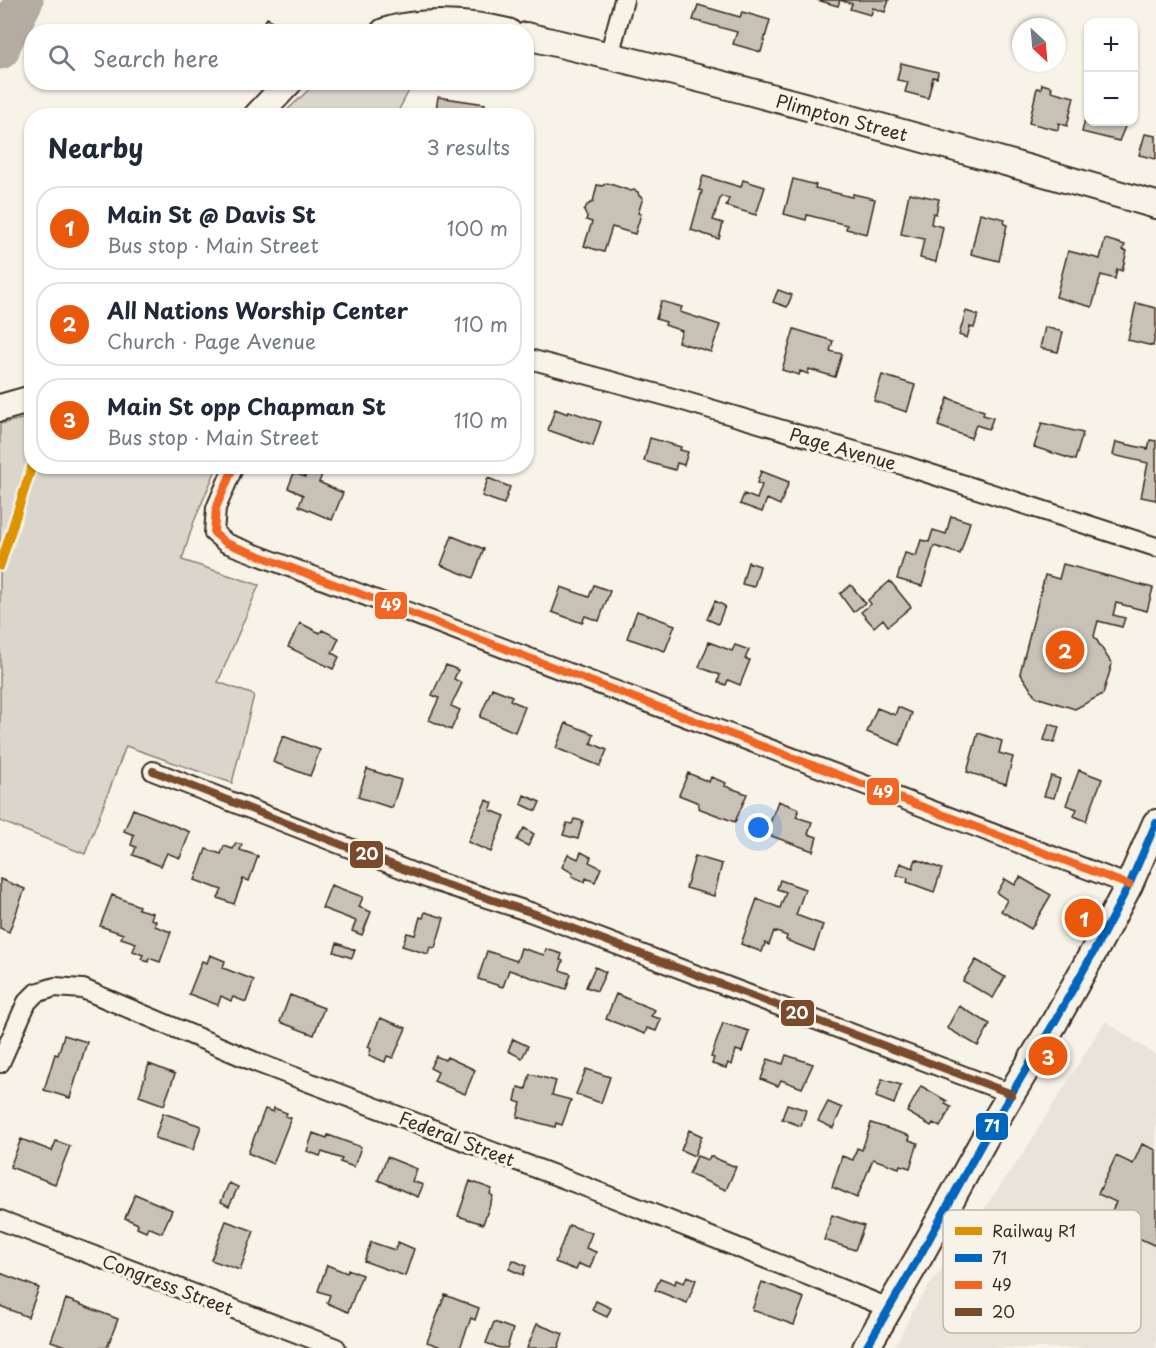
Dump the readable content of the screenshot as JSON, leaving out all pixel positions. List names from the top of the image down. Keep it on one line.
{"streets":{"street":["Plimpton Street","Page Avenue","Federal Street","Congress Street"]},"lines":["rail line R1","transit line 49","transit line 20","transit line 71"],"legend":["Railway R1","71","49","20"],"north":"bottom right","page":{"map_buttons":["+","−"],"search":"Search here","heading":["Nearby","3 results"],"list":[{"mark":"1","name":"Main St @ Davis St","note":"Bus stop · Main Street","value":"100 m"},{"mark":"2","name":"All Nations Worship Center","note":"Church · Page Avenue","value":"110 m"},{"mark":"3","name":"Main St opp Chapman St","note":"Bus stop · Main Street","value":"110 m"}],"pins":["2","1","3"]}}
